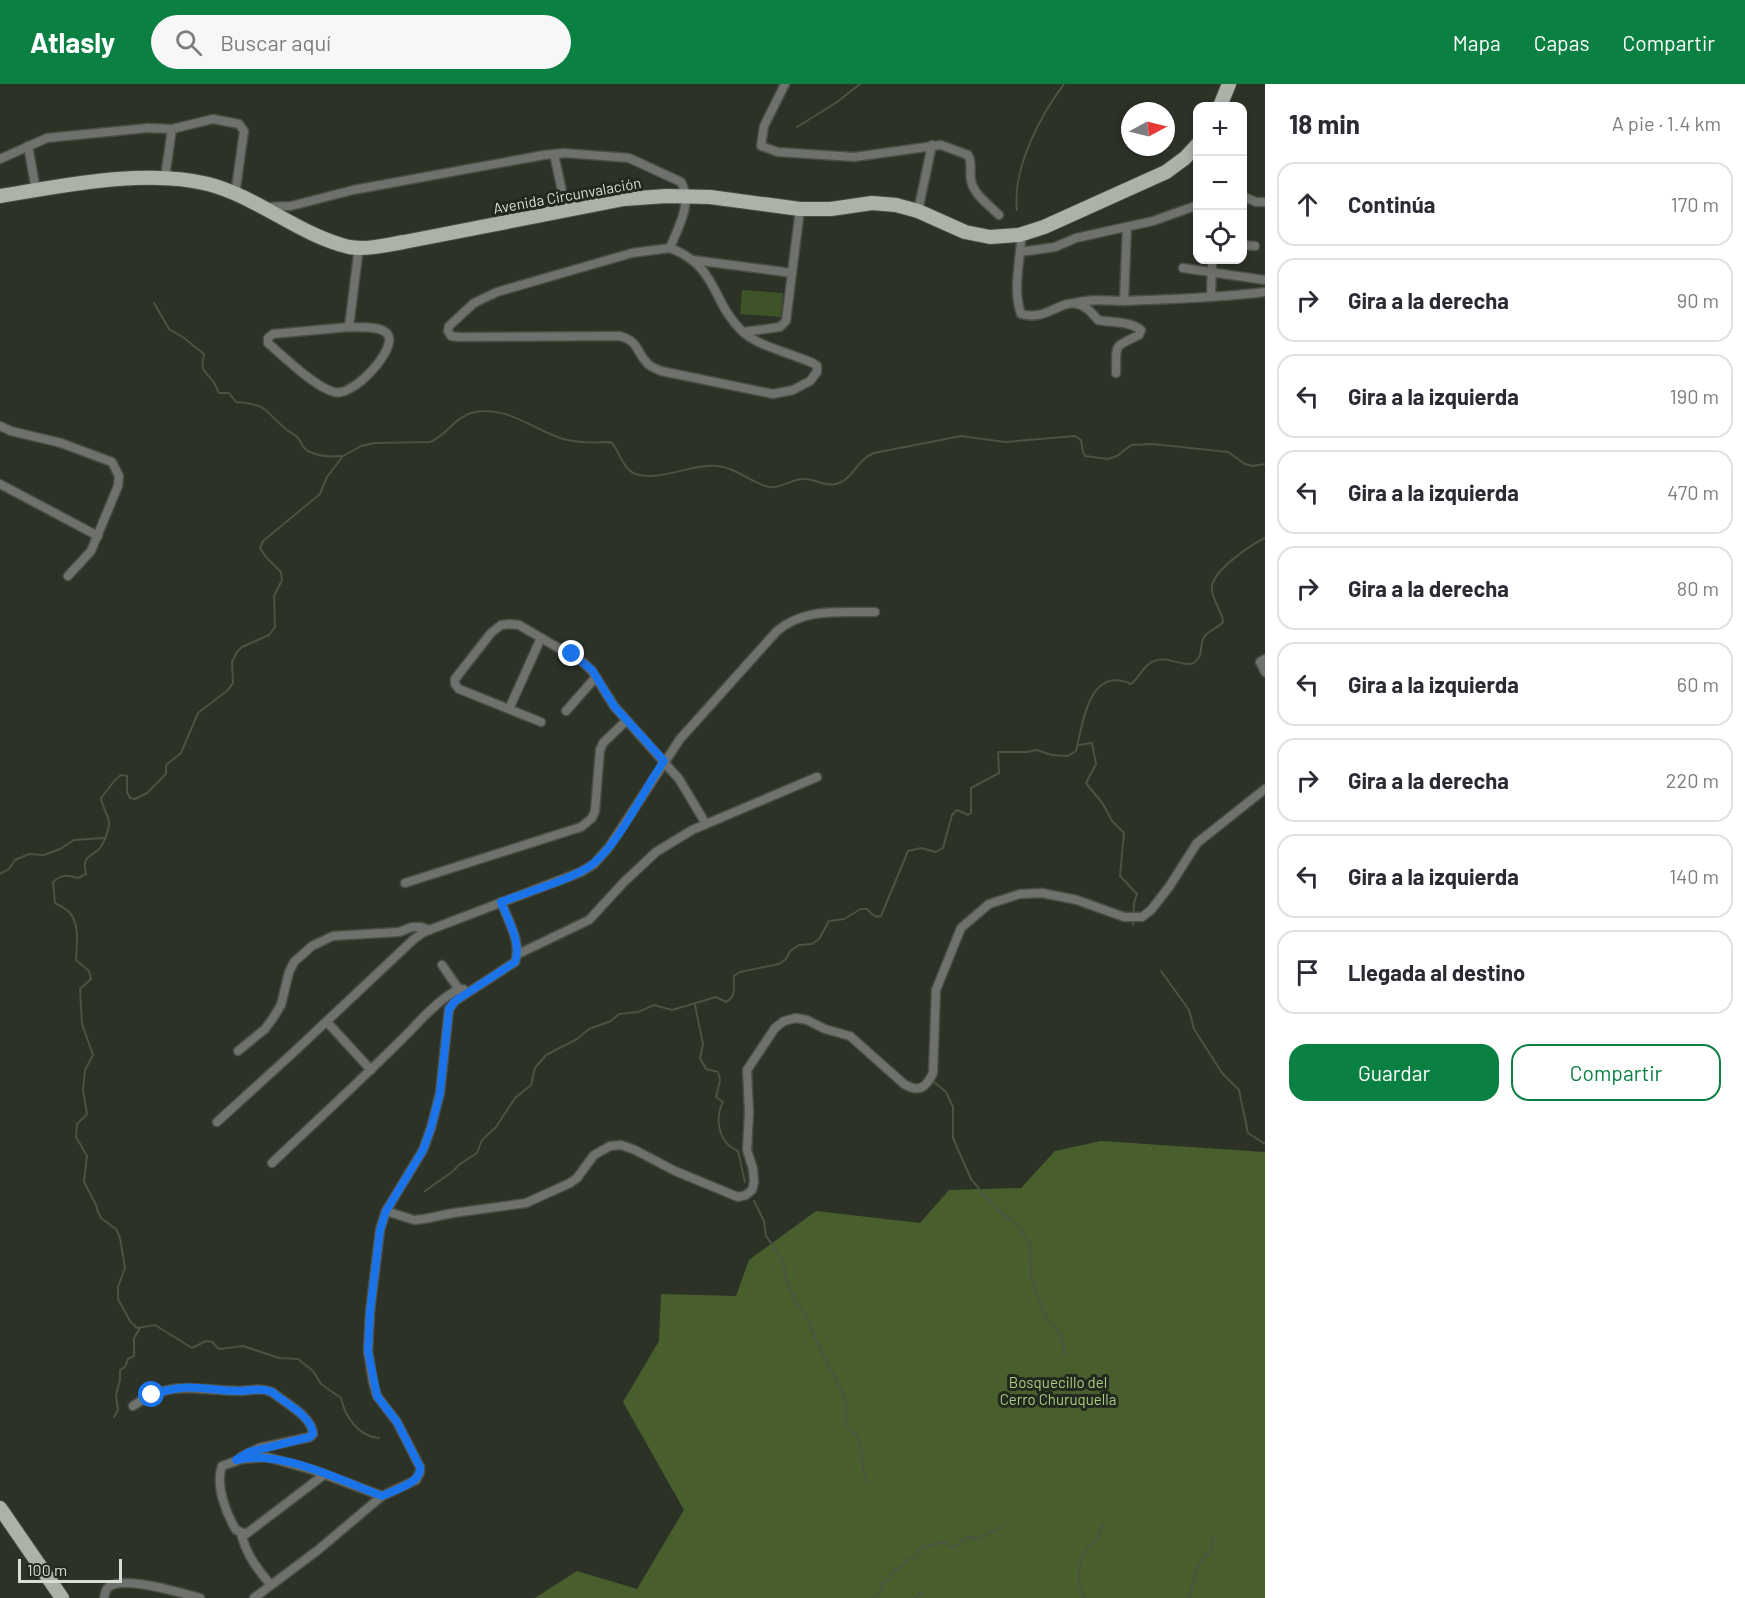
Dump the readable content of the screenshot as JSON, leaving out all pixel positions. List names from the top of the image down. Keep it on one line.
{"streets":{"main road":["Avenida Circunvalación"]},"parks":["Bosquecillo del Cerro Churuquella"],"scale_bar":"100 m","north":"right","page":{"header":"Atlasly","search":"Buscar aquí","nav":["Mapa","Capas","Compartir"],"heading":["18 min","A pie · 1.4 km"],"map_buttons":["+","−"],"list":[["Continúa","170 m"],["Gira a la derecha","90 m"],["Gira a la izquierda","190 m"],["Gira a la izquierda","470 m"],["Gira a la derecha","80 m"],["Gira a la izquierda","60 m"],["Gira a la derecha","220 m"],["Gira a la izquierda","140 m"],"Llegada al destino"],"buttons":["Guardar","Compartir"],"scale":"100 m"}}
